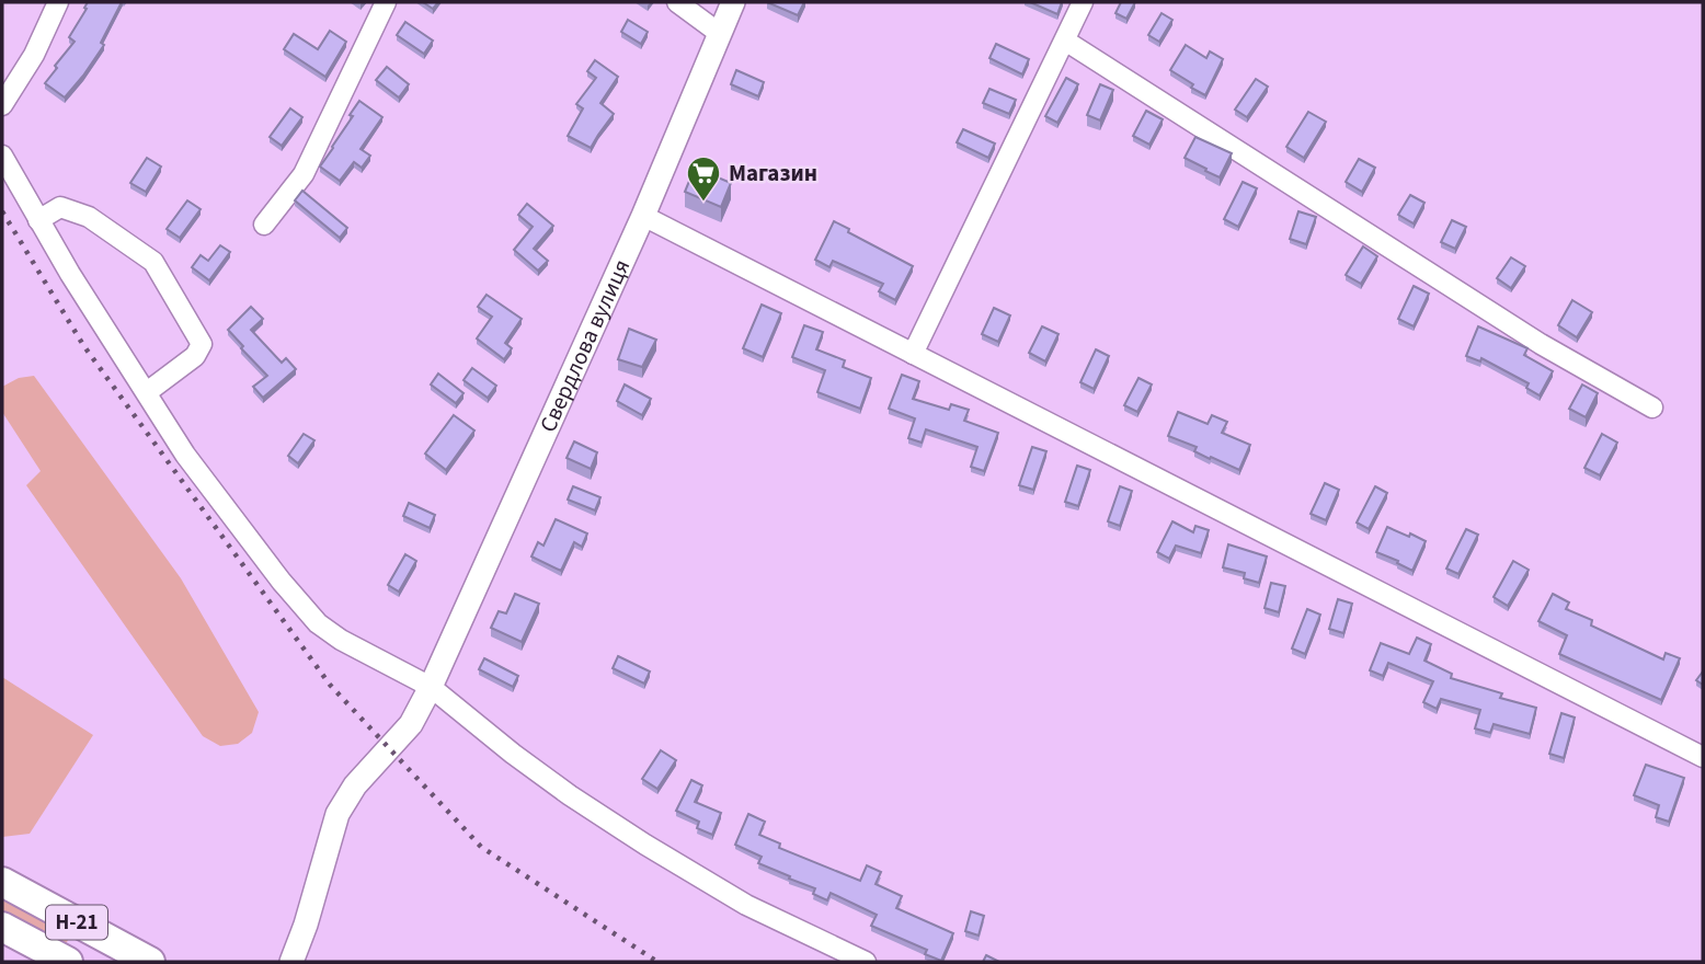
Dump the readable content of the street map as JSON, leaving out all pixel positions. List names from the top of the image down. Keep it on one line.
{"streets":{"main road":["Н-21"],"street":["Свердлова вулиця"]},"places":{"supermarket":["Mагазин"]}}
